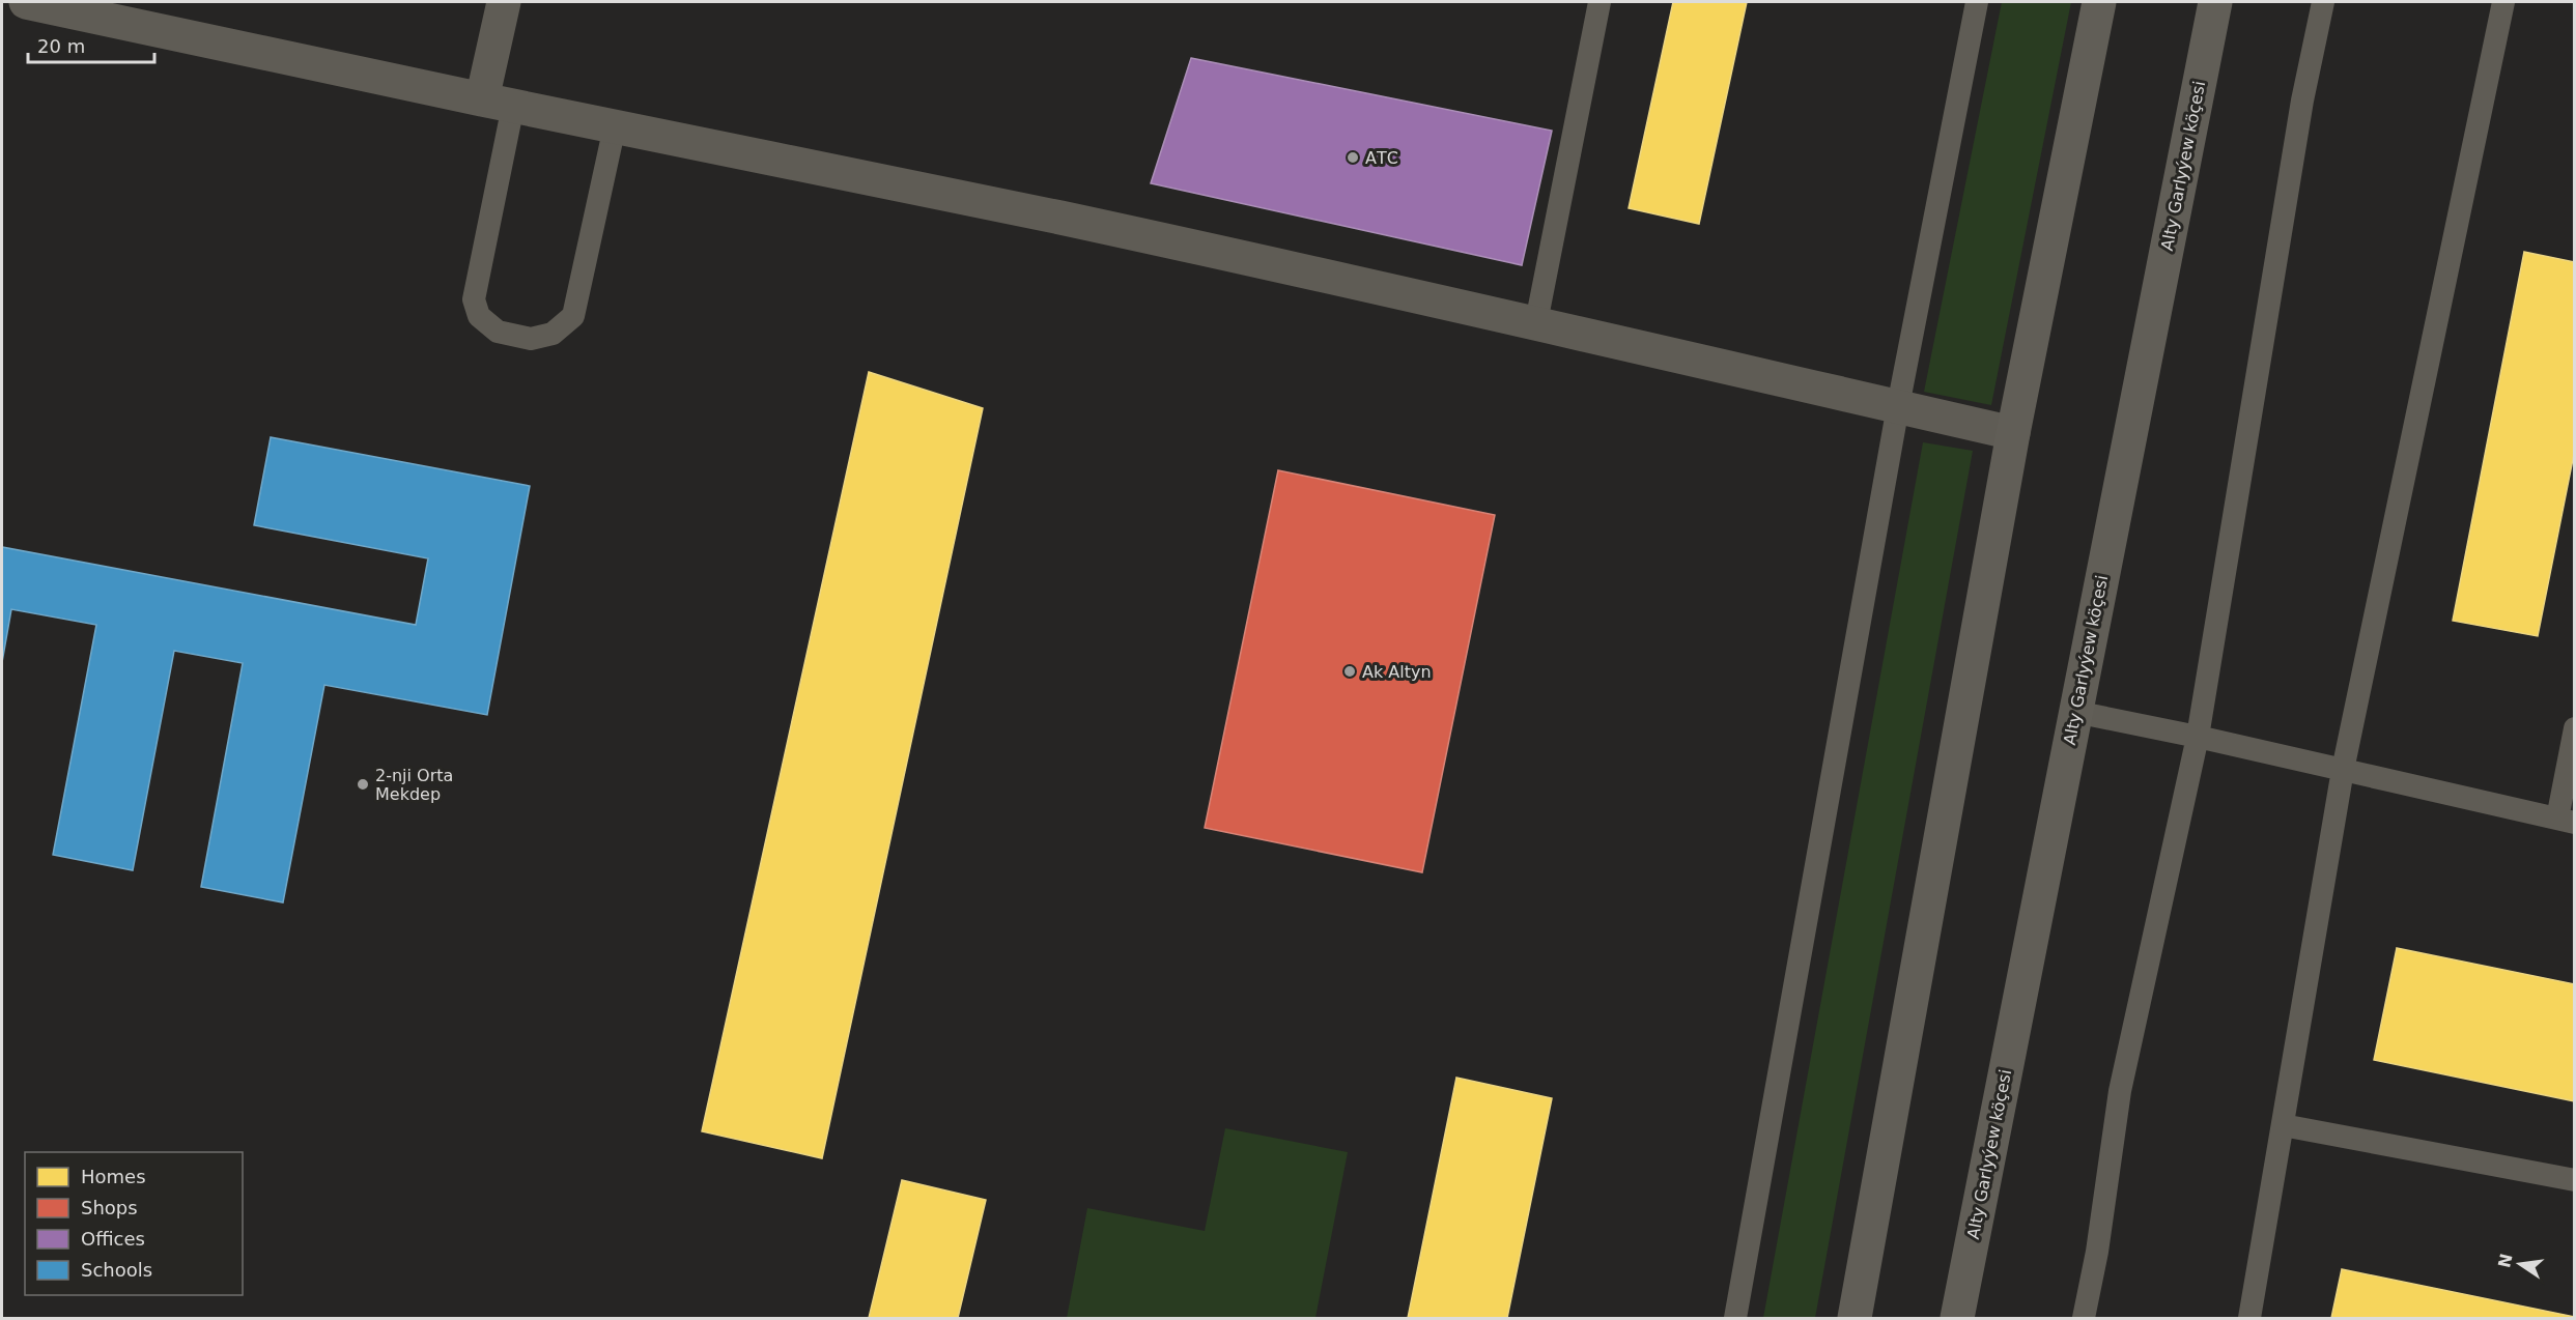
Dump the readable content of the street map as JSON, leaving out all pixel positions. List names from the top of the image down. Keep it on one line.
{"streets":{"street":["Alty Garlyýew köçesi"]},"places":["АТС","Ak Altyn","2-nji Orta Mekdep"],"legend":["Homes","Shops","Offices","Schools"],"scale_bar":"20 m","north":"left"}
